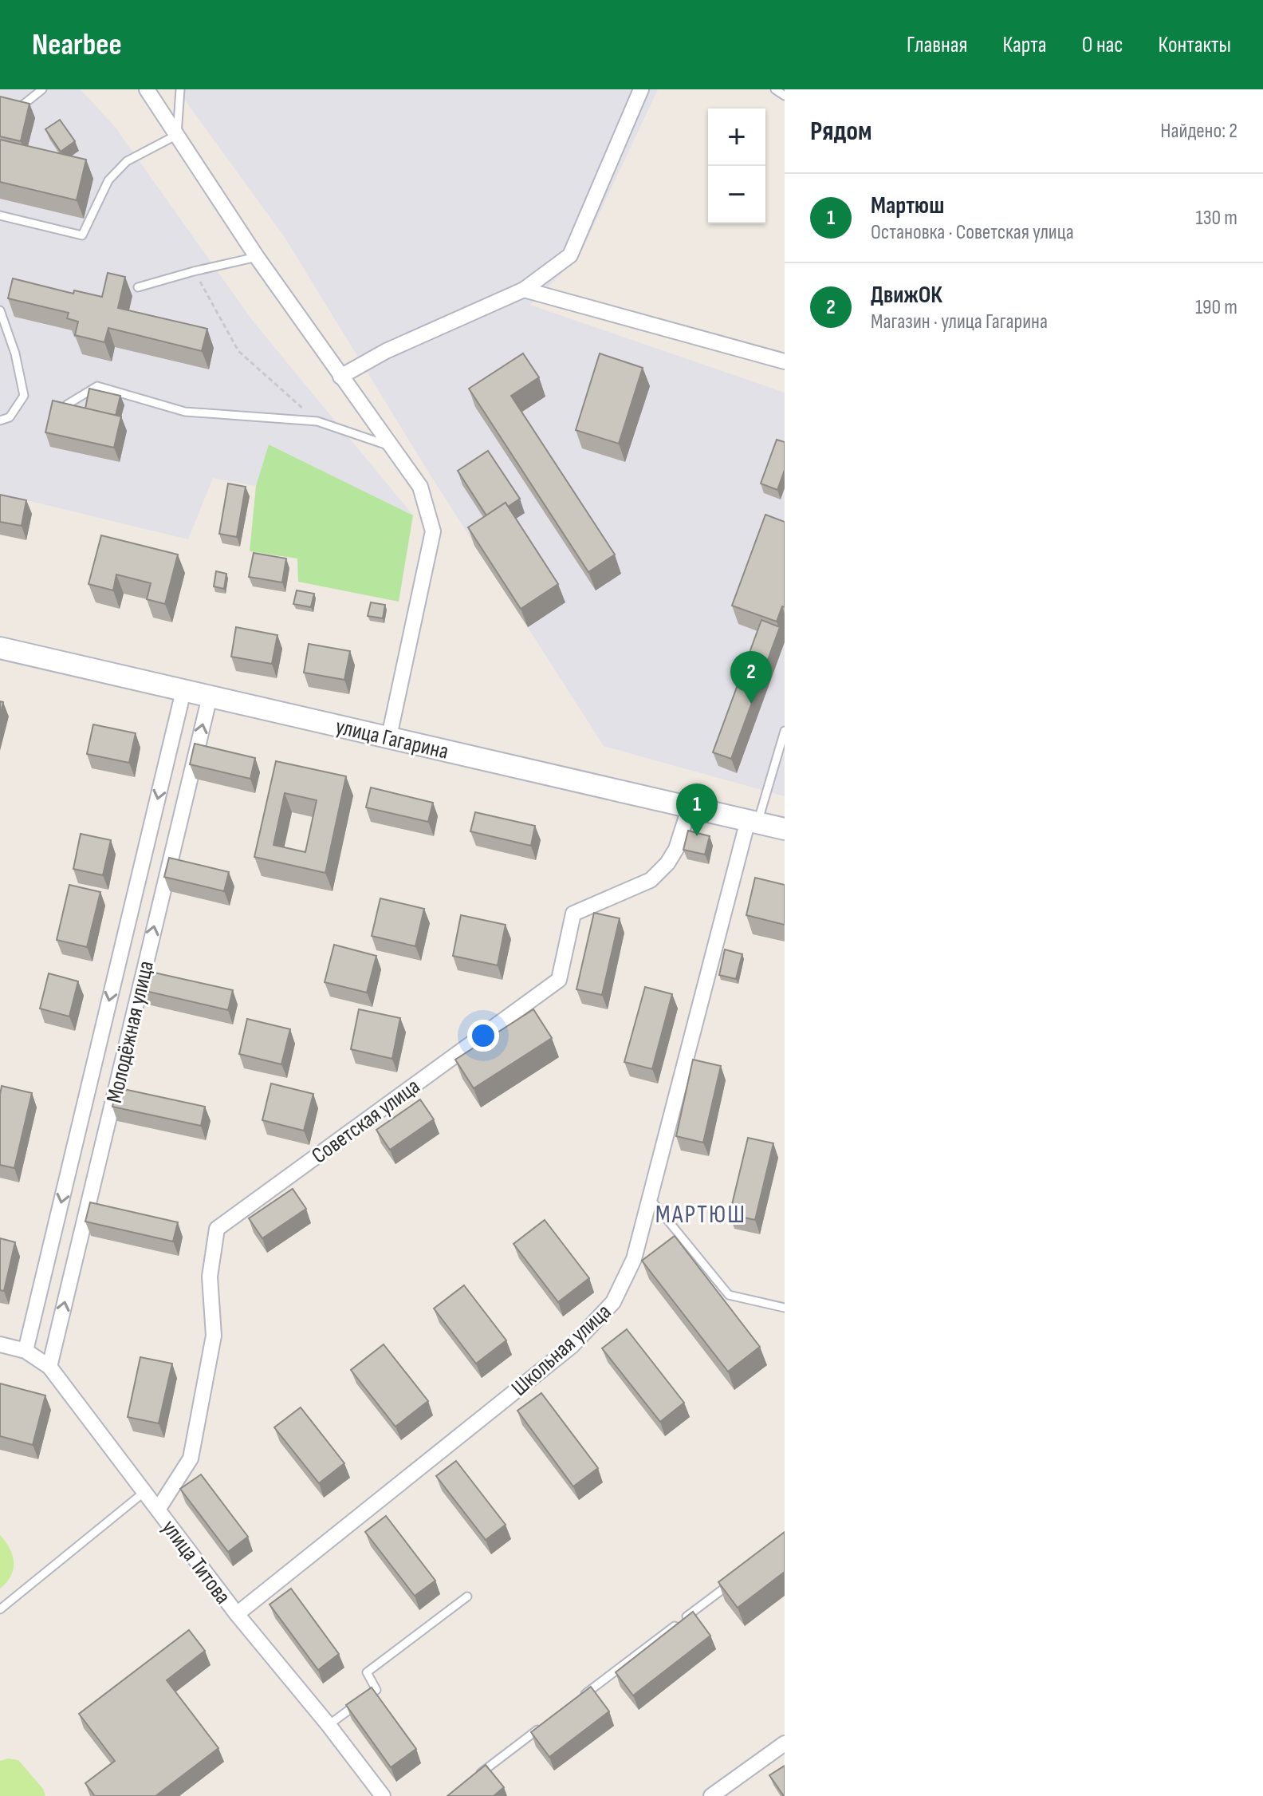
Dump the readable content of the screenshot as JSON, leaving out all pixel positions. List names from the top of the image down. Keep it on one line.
{"streets":{"main road":["улица Гагарина"],"street":["Молодёжная улица","Советская улица","Школьная улица","улица Титова"]},"crossings":[["улица Гагарина","Молодёжная улица"],["улица Гагарина","Советская улица"],["улица Гагарина","Школьная улица"],["Молодёжная улица","улица Титова"],["Советская улица","улица Титова"],["Школьная улица","улица Титова"]],"districts":["МАРТЮШ"],"page":{"header":"Nearbee","nav":["Главная","Карта","О нас","Контакты"],"heading":["Рядом","Найдено: 2"],"map_buttons":["+","−"],"list":[{"mark":"1","name":"Мартюш","note":"Остановка · Советская улица","value":"130 m"},{"mark":"2","name":"ДвижОК","note":"Магазин · улица Гагарина","value":"190 m"}],"pins":["2","1"]}}
